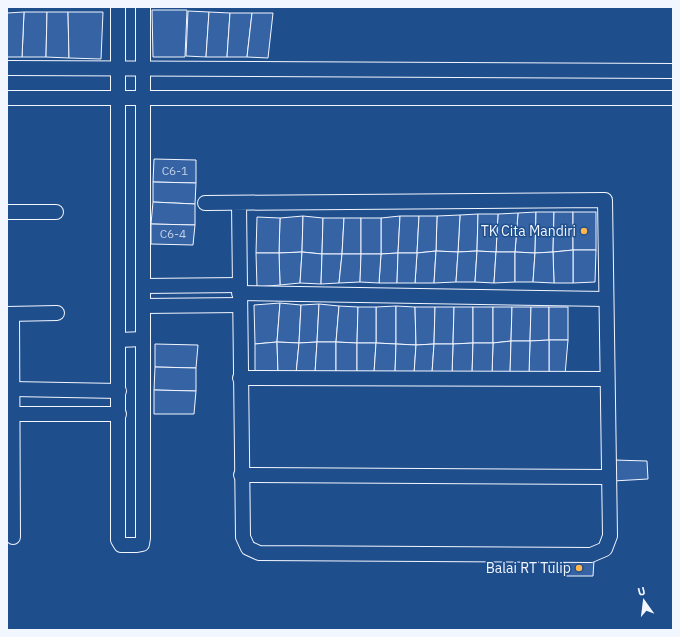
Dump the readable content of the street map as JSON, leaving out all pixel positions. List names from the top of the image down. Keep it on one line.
{"places":["TK Cita Mandiri","Balai RT Tulip"],"house_numbers":["C6-1","C6-4"],"north":"top"}
